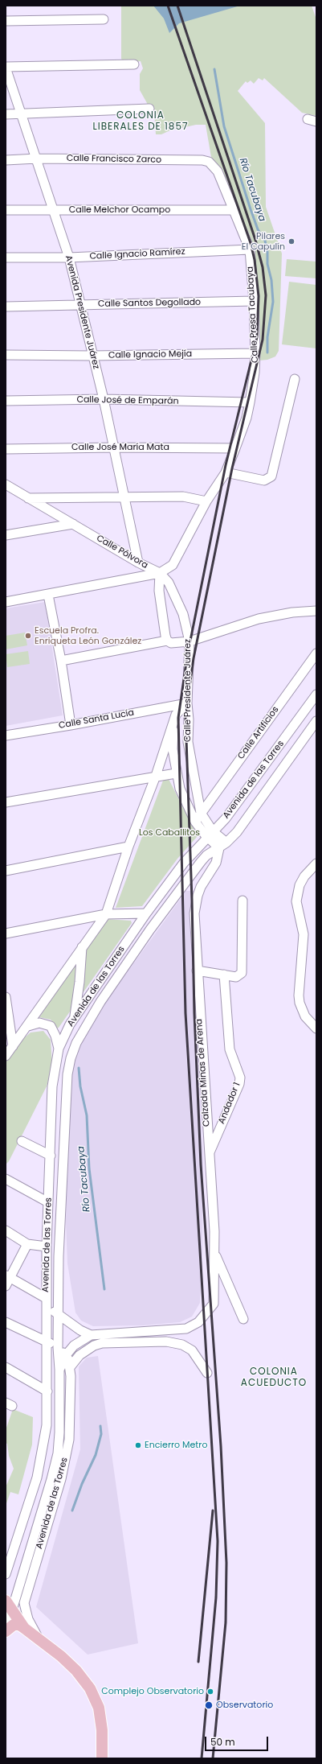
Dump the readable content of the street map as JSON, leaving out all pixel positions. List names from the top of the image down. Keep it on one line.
{"streets":{"street":["Calle Francisco Zarco","Calle Melchor Ocampo","Calle Ignacio Ramírez","Calle Santos Degollado","Avenida Presidente Juárez","Calle Presa Tacubaya","Calle Ignacio Mejía","Calle José de Emparán","Calle José María Mata","Calle Pólvora","Calle Presidente Juárez","Calle Santa Lucía","Calle Artificios","Avenida de las Torres","Calzada Minas de Arena","Andador 1"]},"crossings":[["Calle Francisco Zarco","Avenida Presidente Juárez"],["Calle Francisco Zarco","Calle Presa Tacubaya"],["Calle Melchor Ocampo","Avenida Presidente Juárez"],["Calle Melchor Ocampo","Calle Presa Tacubaya"],["Calle Ignacio Ramírez","Avenida Presidente Juárez"],["Calle Ignacio Ramírez","Calle Presa Tacubaya"],["Calle Santos Degollado","Avenida Presidente Juárez"],["Calle Santos Degollado","Calle Presa Tacubaya"],["Avenida Presidente Juárez","Calle Ignacio Mejía"],["Avenida Presidente Juárez","Calle José de Emparán"],["Avenida Presidente Juárez","Calle José María Mata"],["Avenida Presidente Juárez","Calle Pólvora"],["Calle Presa Tacubaya","Calle Ignacio Mejía"],["Calle Presa Tacubaya","Calle José de Emparán"],["Calle Presa Tacubaya","Calle José María Mata"],["Calle Presa Tacubaya","Calle Pólvora"],["Calle Presa Tacubaya","Calle Presidente Juárez"],["Calle Pólvora","Calle Presidente Juárez"],["Calle Presidente Juárez","Calle Santa Lucía"],["Calle Presidente Juárez","Calle Artificios"],["Calle Presidente Juárez","Avenida de las Torres"],["Calle Presidente Juárez","Calzada Minas de Arena"],["Avenida de las Torres","Calzada Minas de Arena"],["Calzada Minas de Arena","Andador 1"]],"districts":["COLONIA LIBERALES DE 1857","COLONIA ACUEDUCTO"],"water":["Río Tacubaya"],"parks":["Los Caballitos"],"places":["Pilares El Capulín","Escuela Profra. Enriqueta León González","Encierro Metro","Complejo Observatorio","Observatorio"],"scale_bar":"50 m"}
